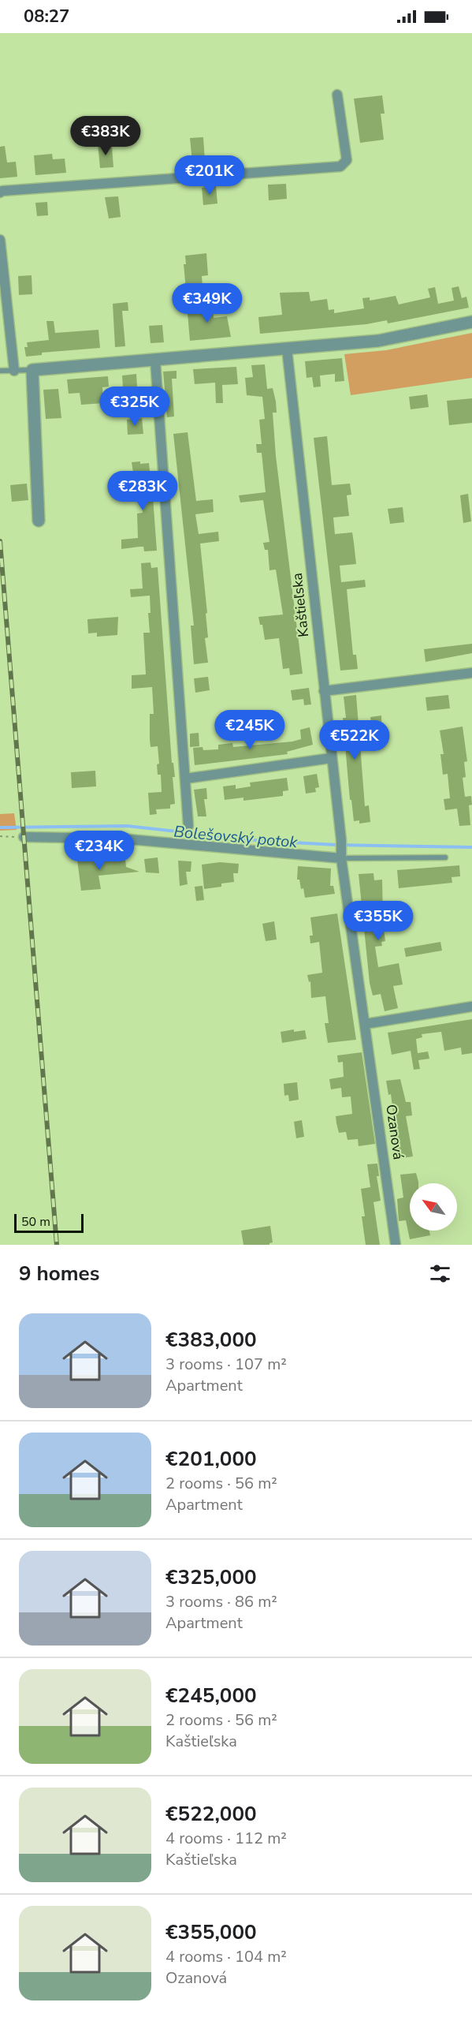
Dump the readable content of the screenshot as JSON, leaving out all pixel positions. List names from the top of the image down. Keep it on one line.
{"streets":{"street":["Kaštieľska","Ozanová"]},"crossings":[["Kaštieľska","Ozanová"]],"water":["Bolešovský potok"],"scale_bar":"50 m","north":"top left","page":{"status":"08:27","price":["€383K","€201K","€349K","€325K","€283K","€245K","€522K","€234K","€355K"],"scale":"50 m","heading":"9 homes","list":[{"name":"€383,000","note":"3 rooms · 107 m² · Apartment"},{"name":"€201,000","note":"2 rooms · 56 m² · Apartment"},{"name":"€325,000","note":"3 rooms · 86 m² · Apartment"},{"name":"€245,000","note":"2 rooms · 56 m² · Kaštieľska"},{"name":"€522,000","note":"4 rooms · 112 m² · Kaštieľska"},{"name":"€355,000","note":"4 rooms · 104 m² · Ozanová"}]}}
